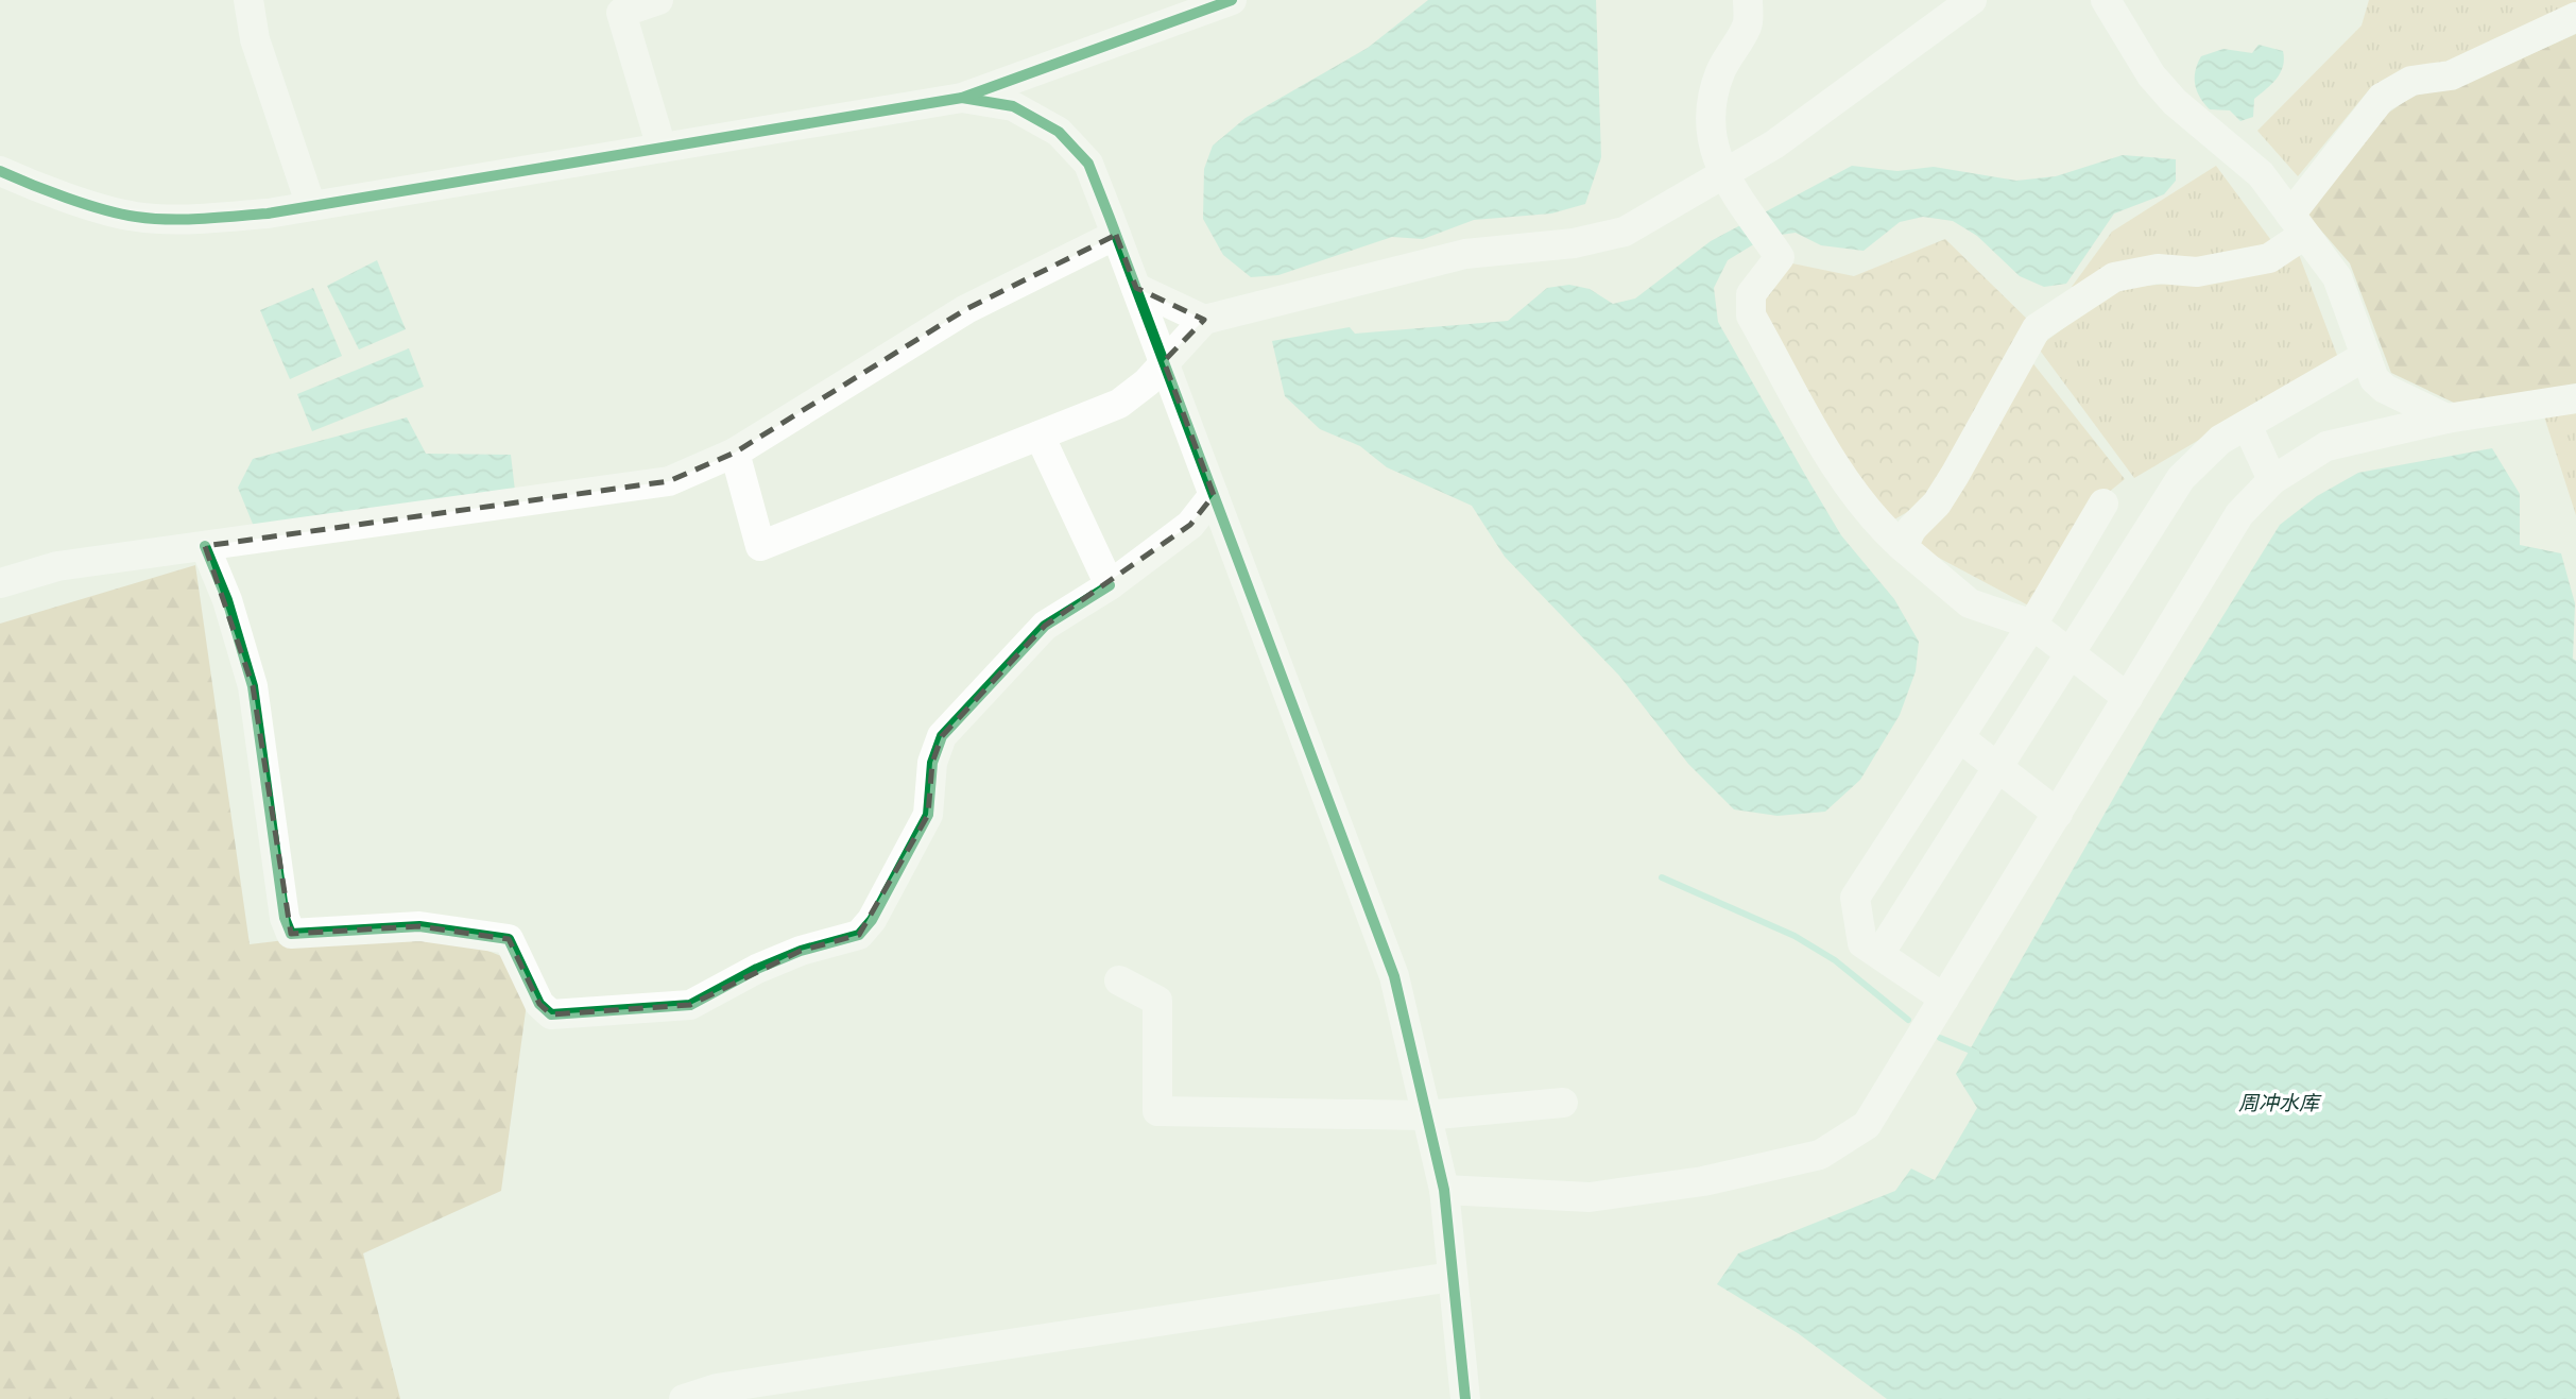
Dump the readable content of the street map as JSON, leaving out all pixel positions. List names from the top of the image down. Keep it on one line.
{"water":["周冲水库"]}
